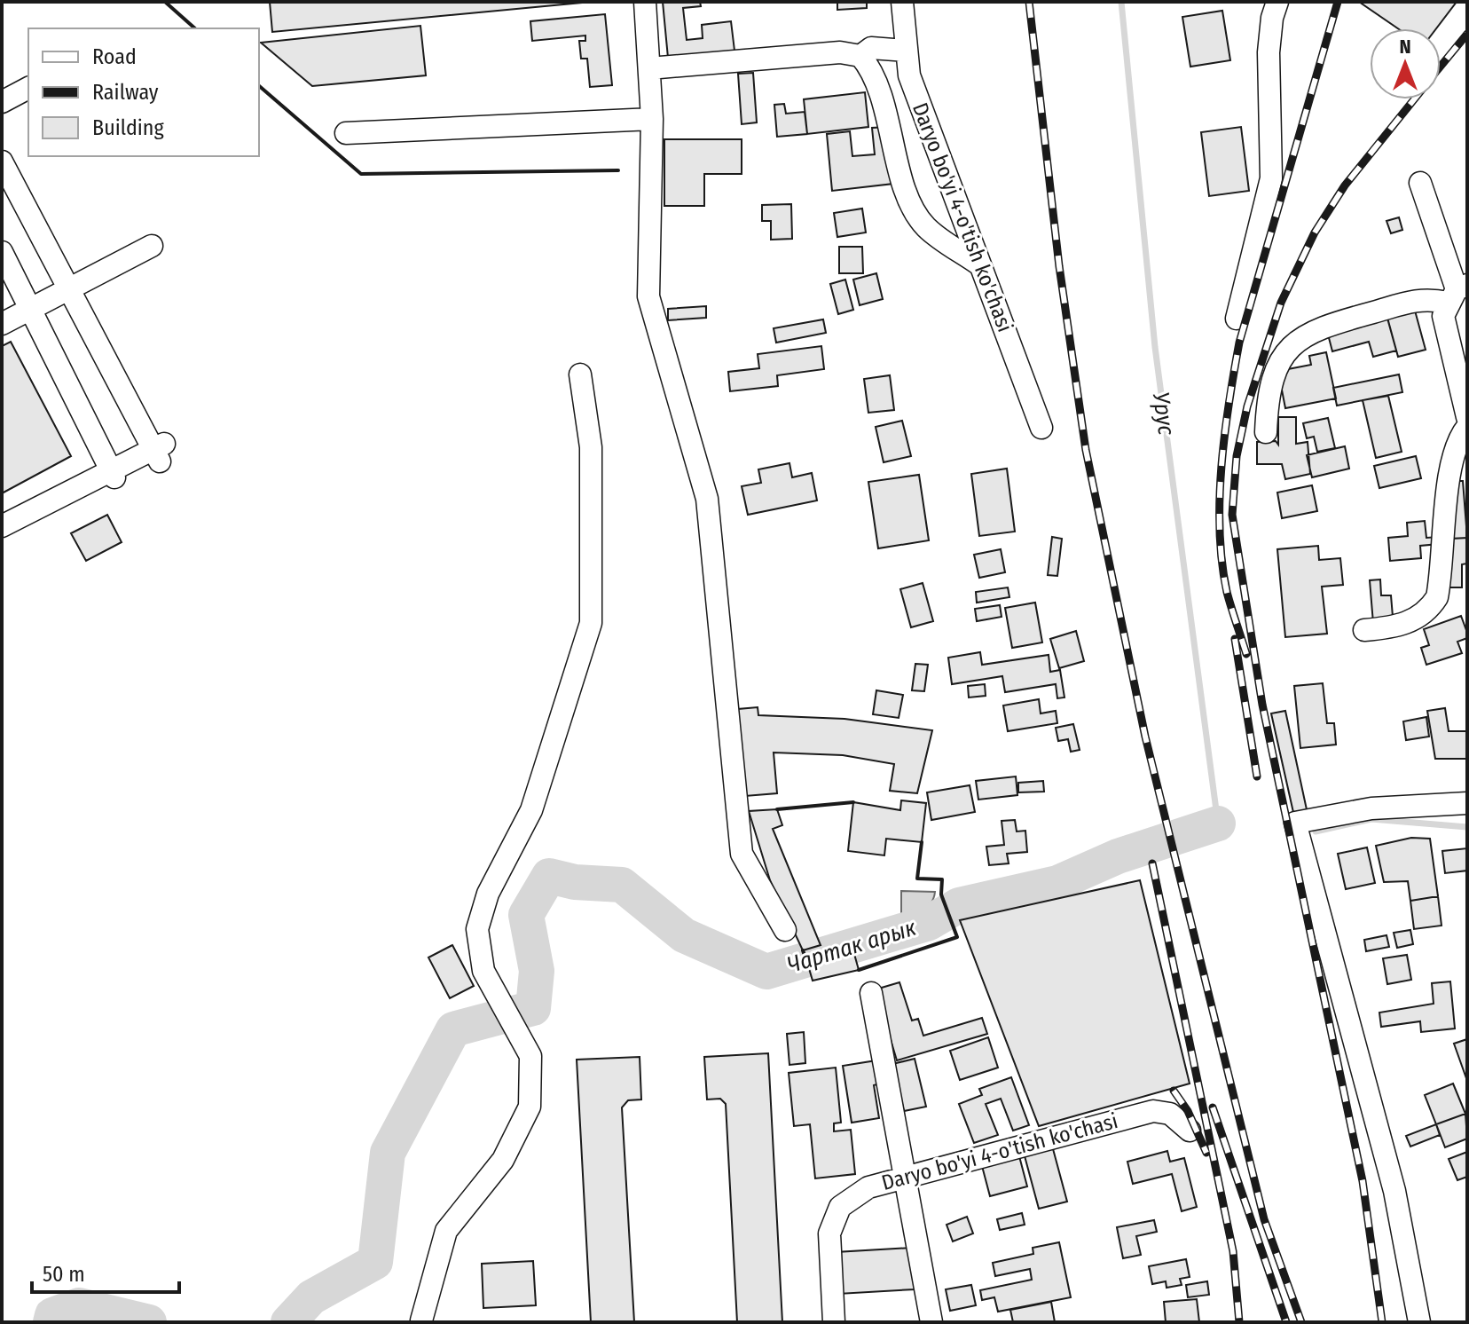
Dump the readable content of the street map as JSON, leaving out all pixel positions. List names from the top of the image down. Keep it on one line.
{"streets":{"street":["Daryo bo'yi 4-o'tish ko'chasi"]},"water":["Урус","Чартак арык"],"legend":["Road","Railway","Building"],"scale_bar":"50 m","north":"top"}
